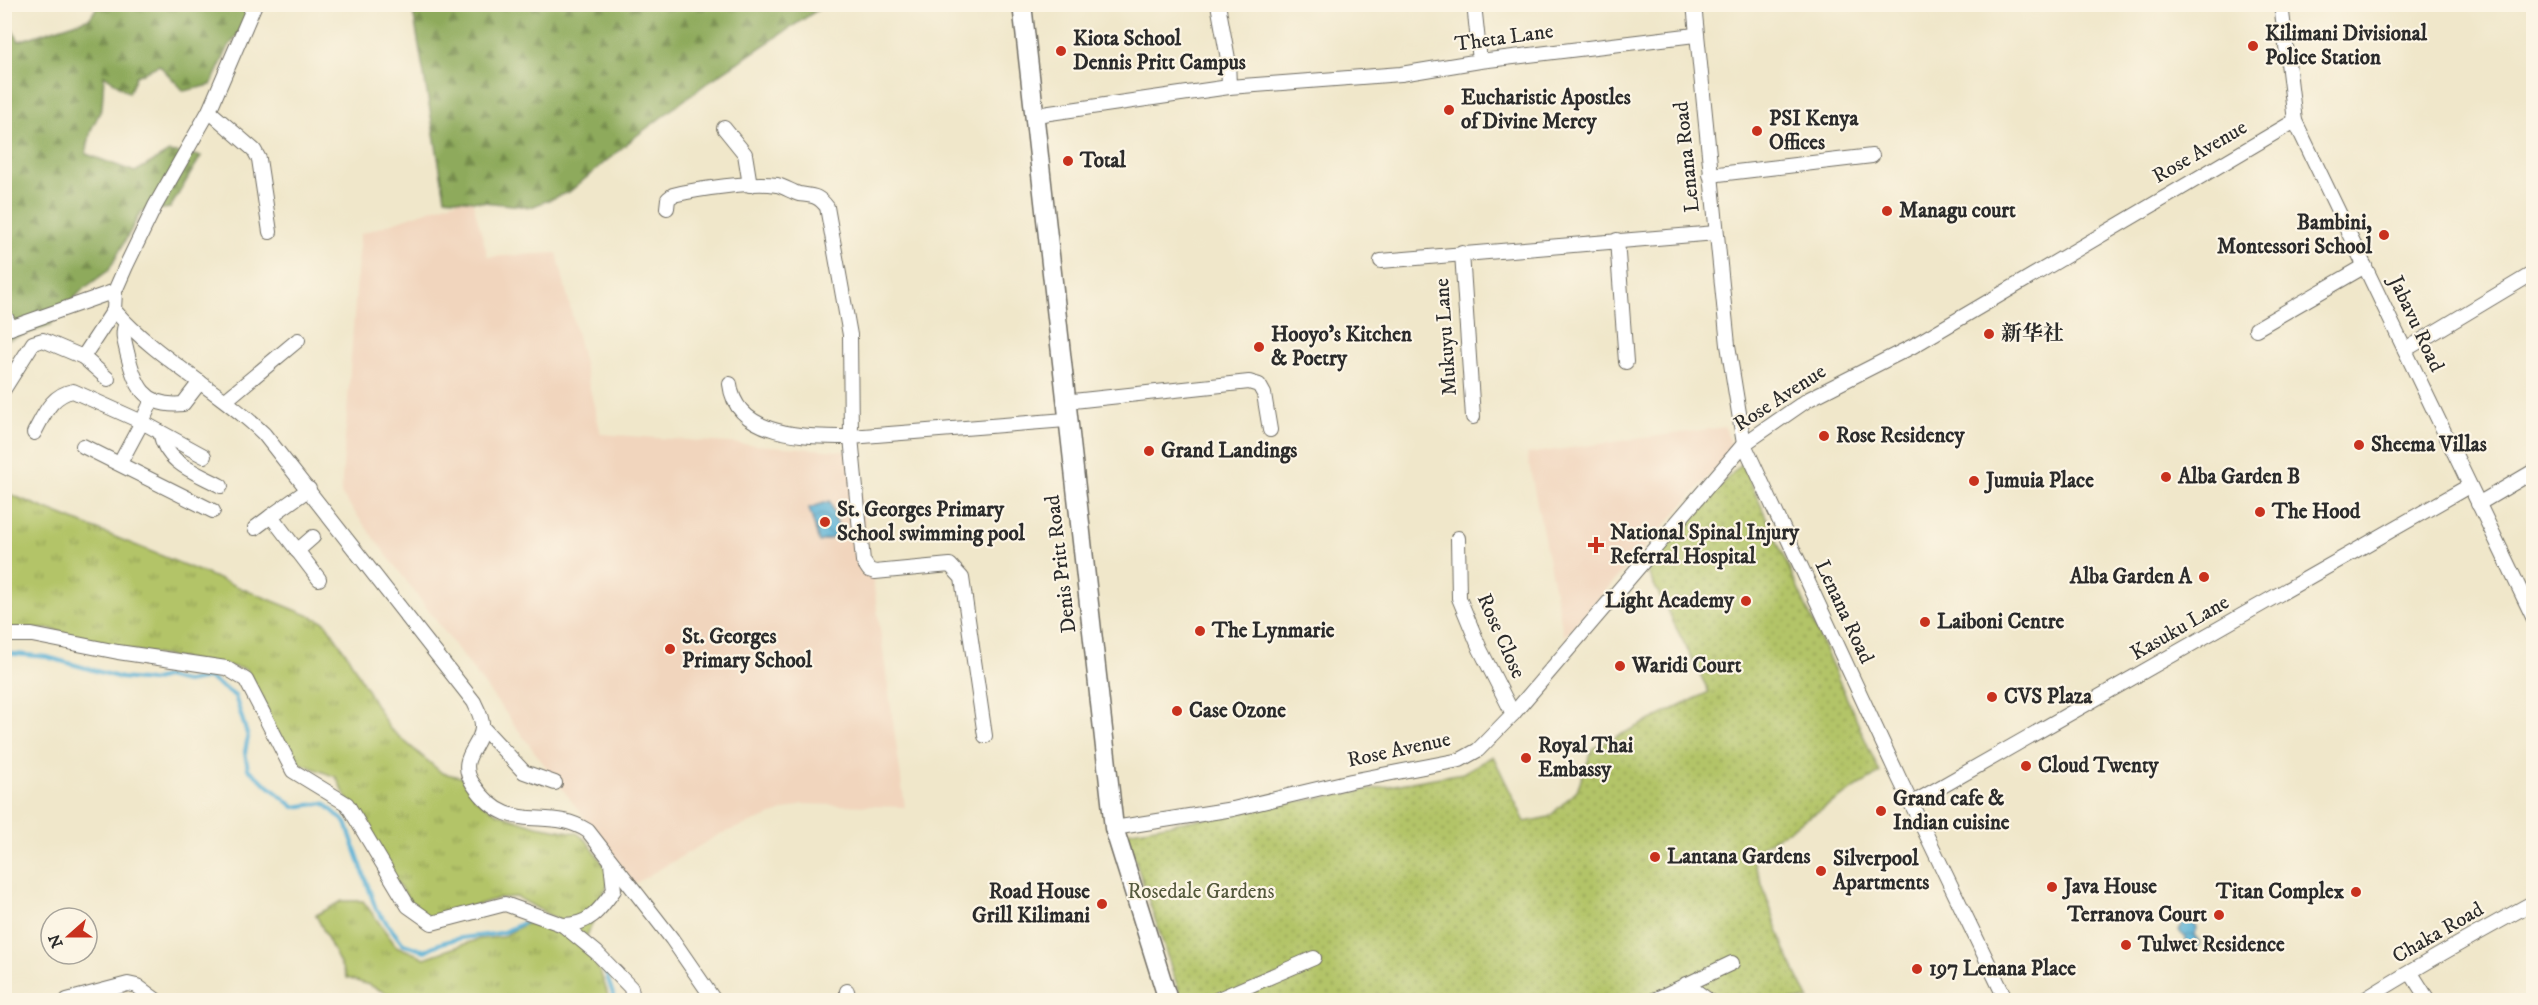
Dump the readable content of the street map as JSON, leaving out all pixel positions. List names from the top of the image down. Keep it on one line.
{"streets":{"main road":["Denis Pritt Road"],"street":["Theta Lane","Rose Avenue","Lenana Road","Jabavu Road","Mukuyu Lane","Kasuku Lane","Rose Close","Chaka Road"]},"crossings":[["Theta Lane","Lenana Road"],["Rose Avenue","Lenana Road"],["Rose Avenue","Jabavu Road"],["Rose Avenue","Denis Pritt Road"],["Rose Avenue","Rose Close"],["Lenana Road","Mukuyu Lane"],["Lenana Road","Kasuku Lane"],["Jabavu Road","Kasuku Lane"]],"parks":["Rosedale Gardens"],"places":{"other":["Kilimani Divisional Police Station","Kiota School Dennis Pritt Campus","Eucharistic Apostles of Divine Mercy","PSI Kenya Offices","Total","Managu court","Bambini, Montessori School","新华社","Hooyo's Kitchen & Poetry","Rose Residency","Sheema Villas","Grand Landings","Alba Garden B","Jumuia Place","The Hood","St. Georges Primary School swimming pool","Alba Garden A","Light Academy","Laiboni Centre","The Lynmarie","St. Georges Primary School","Waridi Court","CVS Plaza","Case Ozone","Royal Thai Embassy","Cloud Twenty","Grand cafe & Indian cuisine","Lantana Gardens","Silverpool Apartments","Java House","Titan Complex","Road House Grill Kilimani","Terranova Court","Tulwet Residence","197 Lenana Place"],"health":["National Spinal Injury Referral Hospital"]},"north":"left"}
